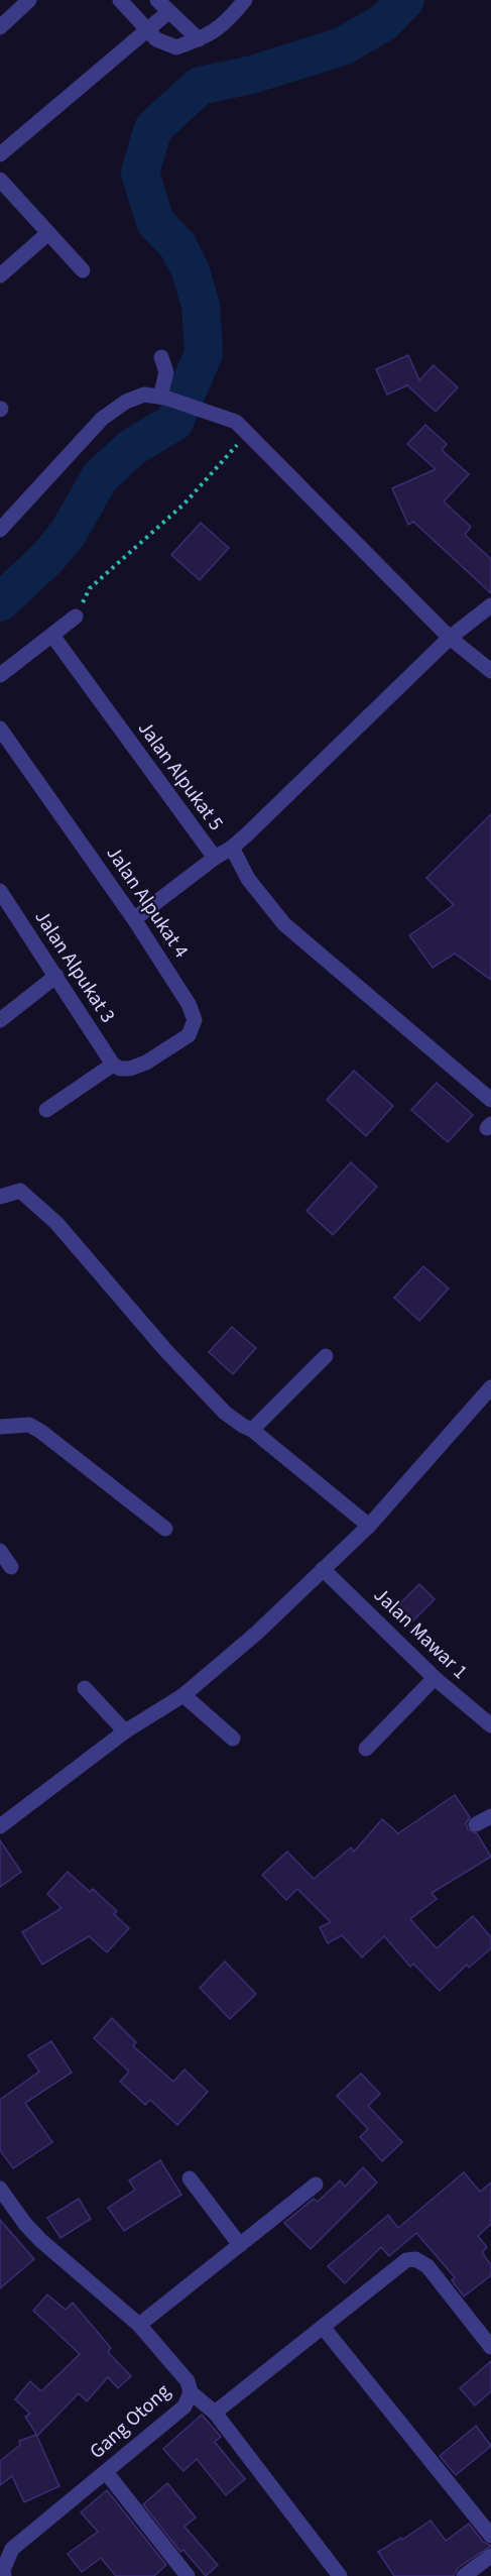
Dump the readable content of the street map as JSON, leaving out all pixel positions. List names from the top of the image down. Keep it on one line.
{"streets":{"street":["Jalan Alpukat 5","Jalan Alpukat 4","Jalan Alpukat 3","Jalan Mawar 1","Gang Otong"]},"crossings":[["Jalan Alpukat 5","Jalan Alpukat 4"],["Jalan Alpukat 4","Jalan Alpukat 3"]]}
